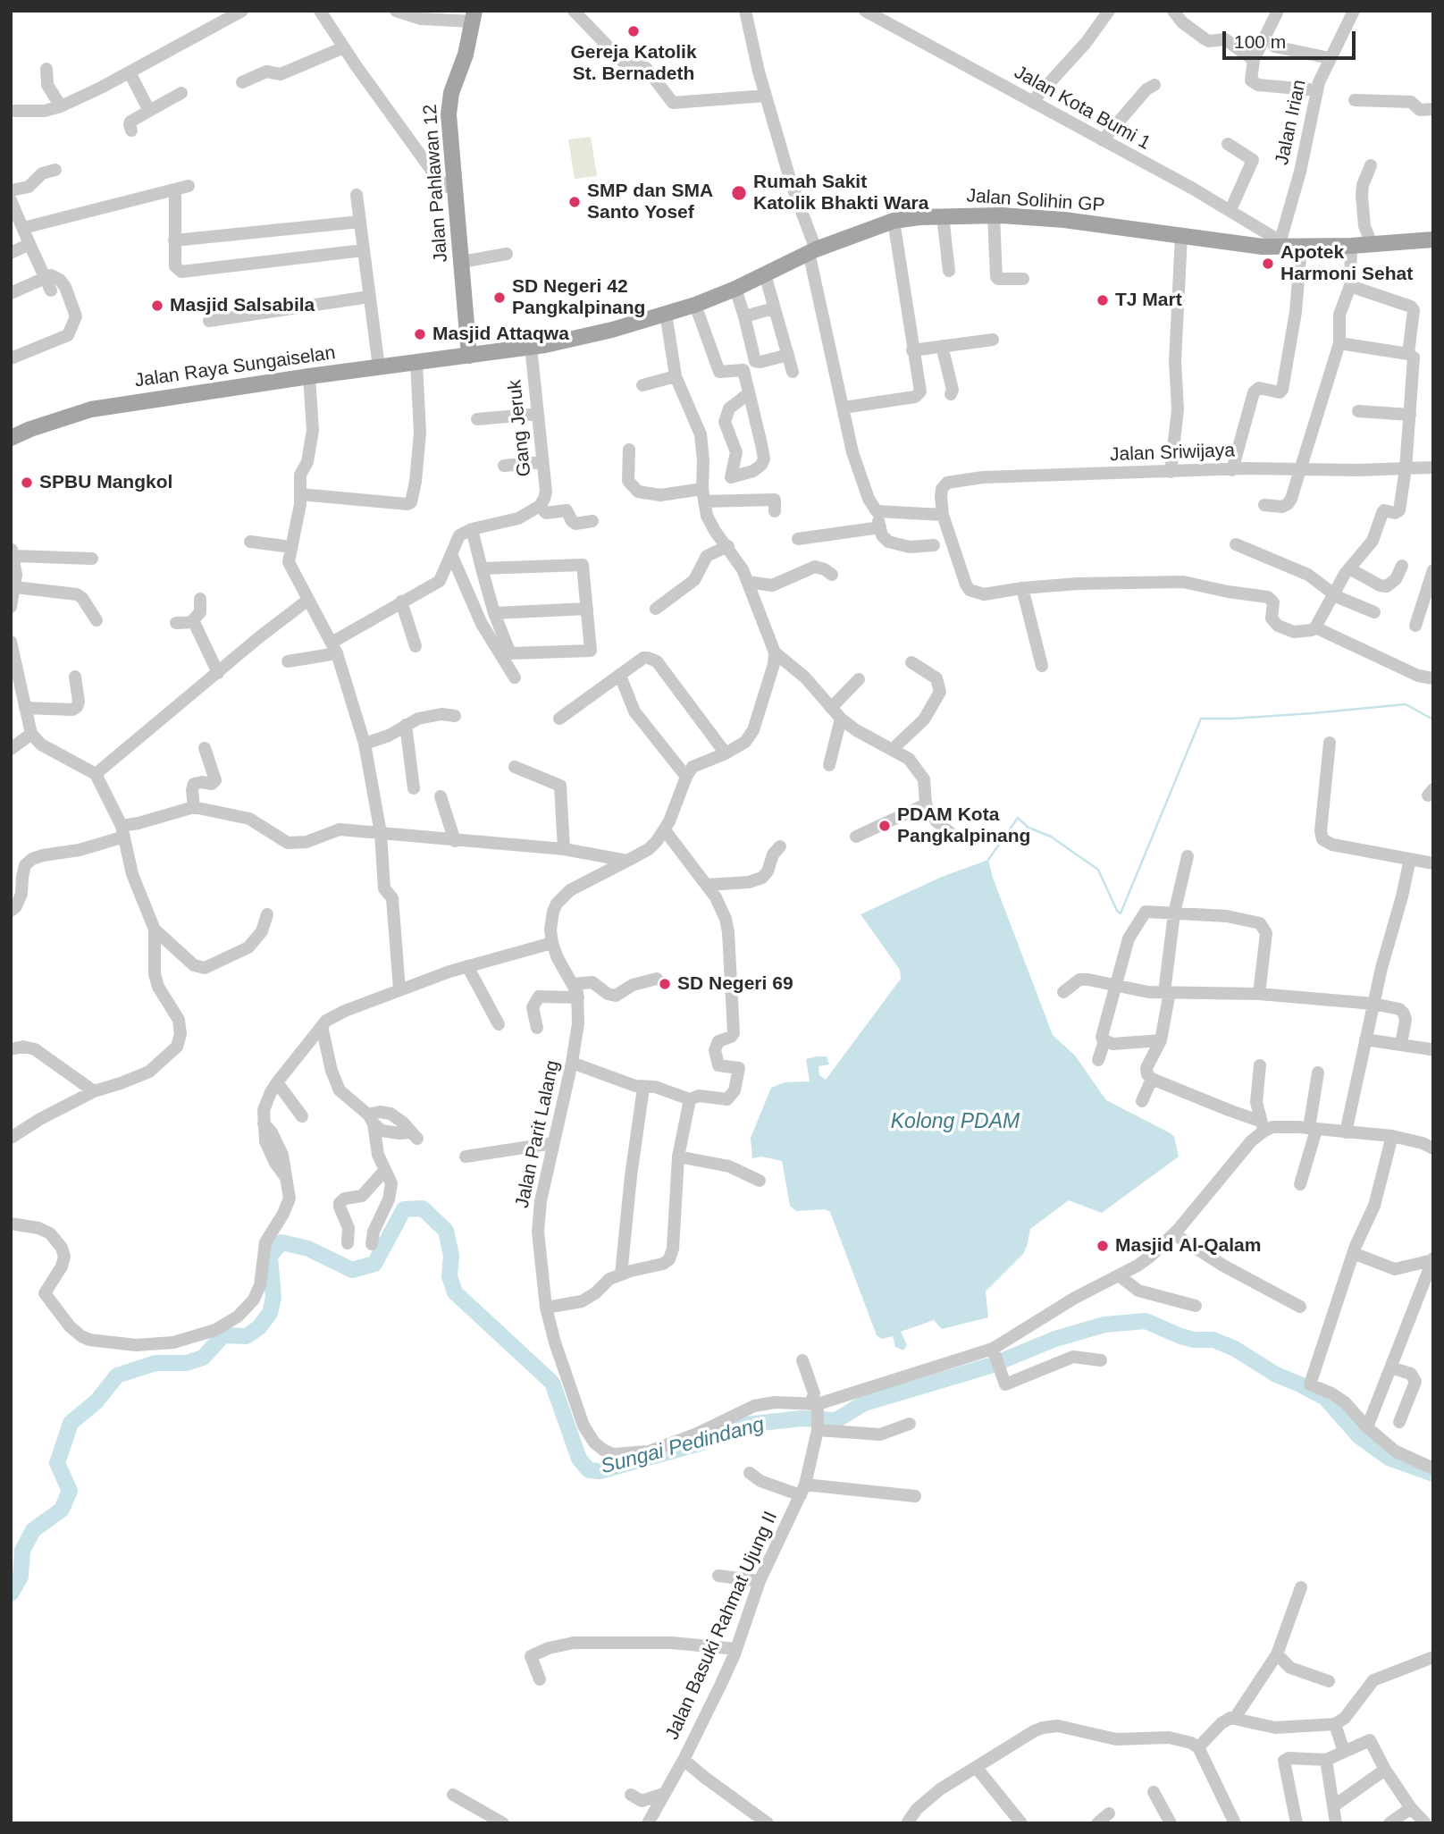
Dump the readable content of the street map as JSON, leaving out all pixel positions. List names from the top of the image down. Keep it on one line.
{"streets":{"main road":["Jalan Pahlawan 12","Jalan Solihin GP","Jalan Raya Sungaiselan"],"street":["Jalan Kota Bumi 1","Jalan Irian","Gang Jeruk","Jalan Sriwijaya","Jalan Parit Lalang","Jalan Basuki Rahmat Ujung II"]},"crossings":[["Jalan Kota Bumi 1","Jalan Irian"],["Jalan Kota Bumi 1","Jalan Solihin GP"],["Jalan Irian","Jalan Solihin GP"],["Jalan Pahlawan 12","Jalan Solihin GP"],["Jalan Pahlawan 12","Jalan Raya Sungaiselan"],["Jalan Solihin GP","Jalan Raya Sungaiselan"],["Jalan Solihin GP","Gang Jeruk"],["Jalan Parit Lalang","Jalan Basuki Rahmat Ujung II"]],"water":["Kolong PDAM","Sungai Pedindang"],"places":["Gereja Katolik St. Bernadeth","Rumah Sakit Katolik Bhakti Wara","SMP dan SMA Santo Yosef","Apotek Harmoni Sehat","SD Negeri 42 Pangkalpinang","TJ Mart","Masjid Salsabila","Masjid Attaqwa","SPBU Mangkol","PDAM Kota Pangkalpinang","SD Negeri 69","Masjid Al-Qalam"],"scale_bar":"100 m"}
